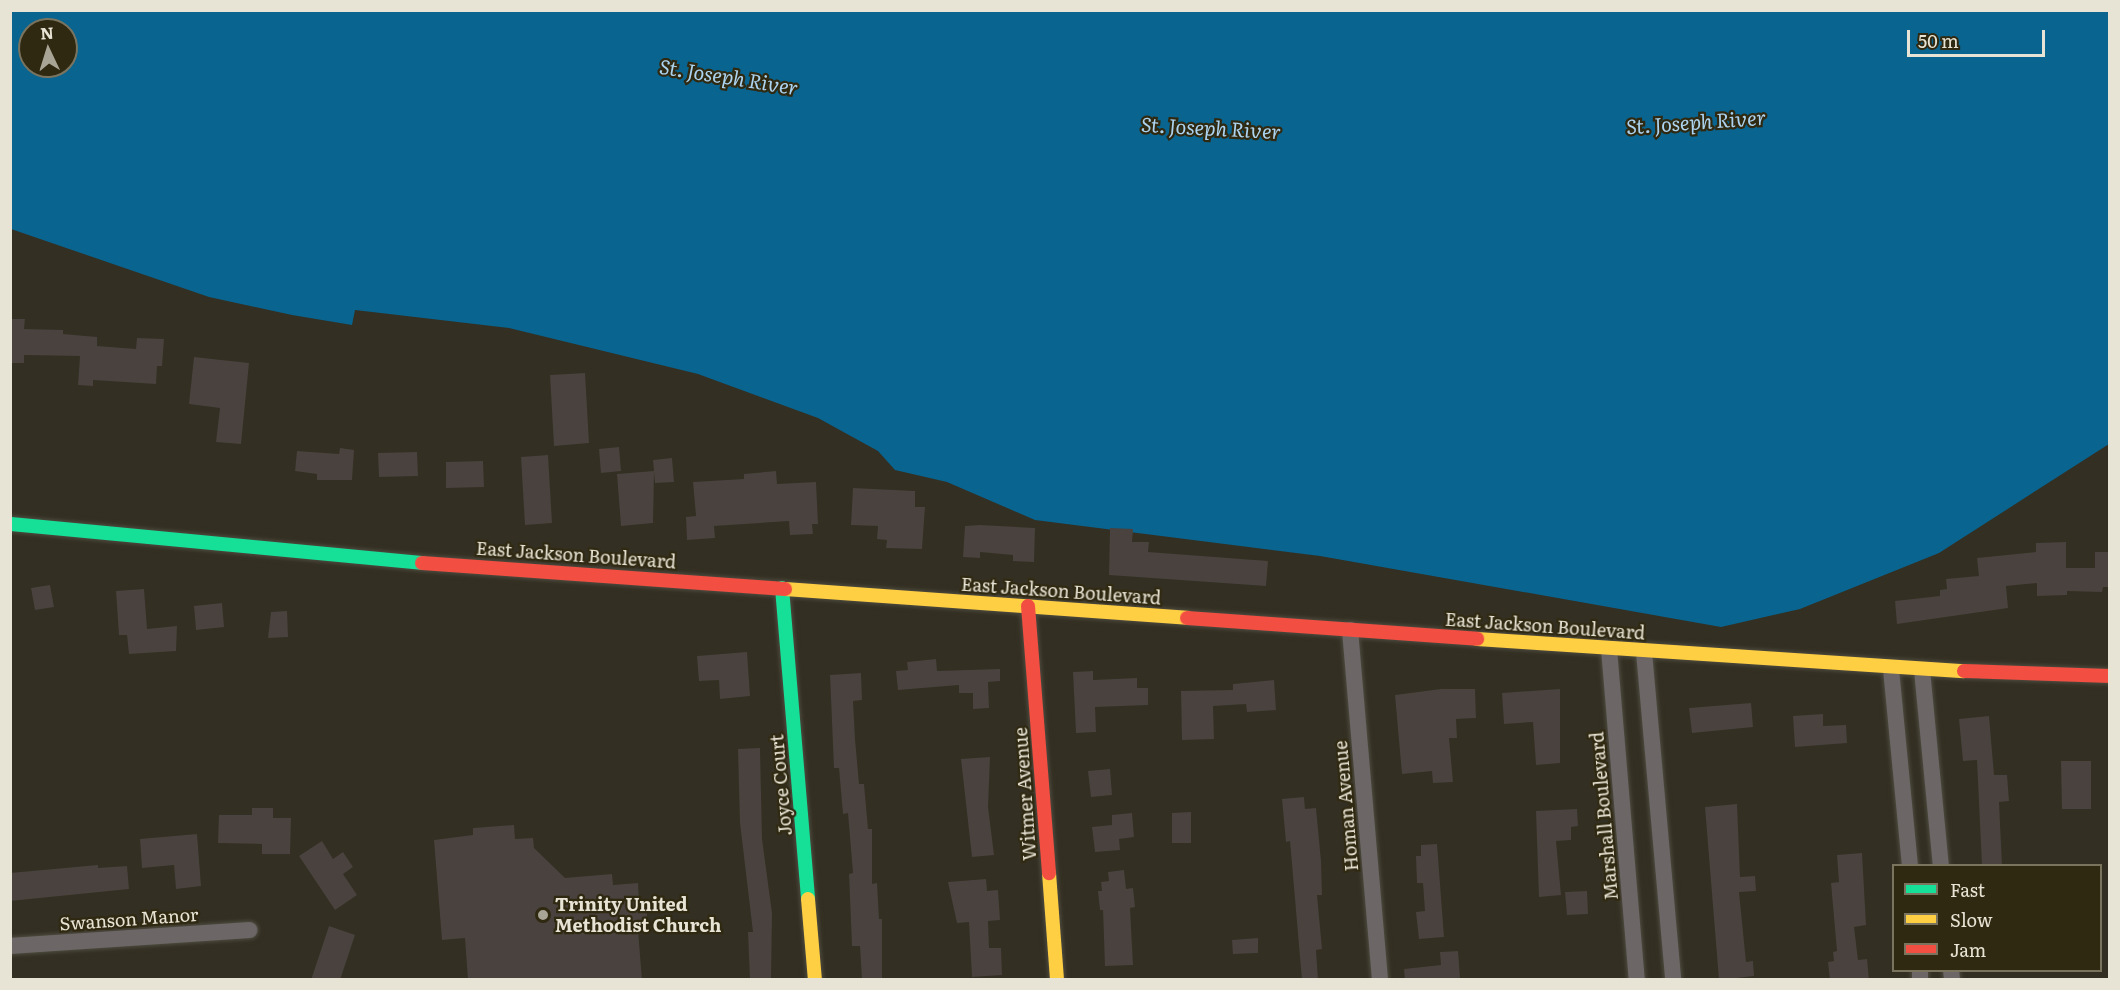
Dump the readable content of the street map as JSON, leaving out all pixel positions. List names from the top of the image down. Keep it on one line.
{"streets":{"main road":["East Jackson Boulevard","Joyce Court","Witmer Avenue"],"street":["Homan Avenue","Marshall Boulevard","Swanson Manor"]},"crossings":[["East Jackson Boulevard","Joyce Court"],["East Jackson Boulevard","Witmer Avenue"],["East Jackson Boulevard","Homan Avenue"],["East Jackson Boulevard","Marshall Boulevard"]],"water":["St. Joseph River"],"places":["Trinity United Methodist Church"],"legend":["Fast","Slow","Jam"],"scale_bar":"50 m","north":"top"}
